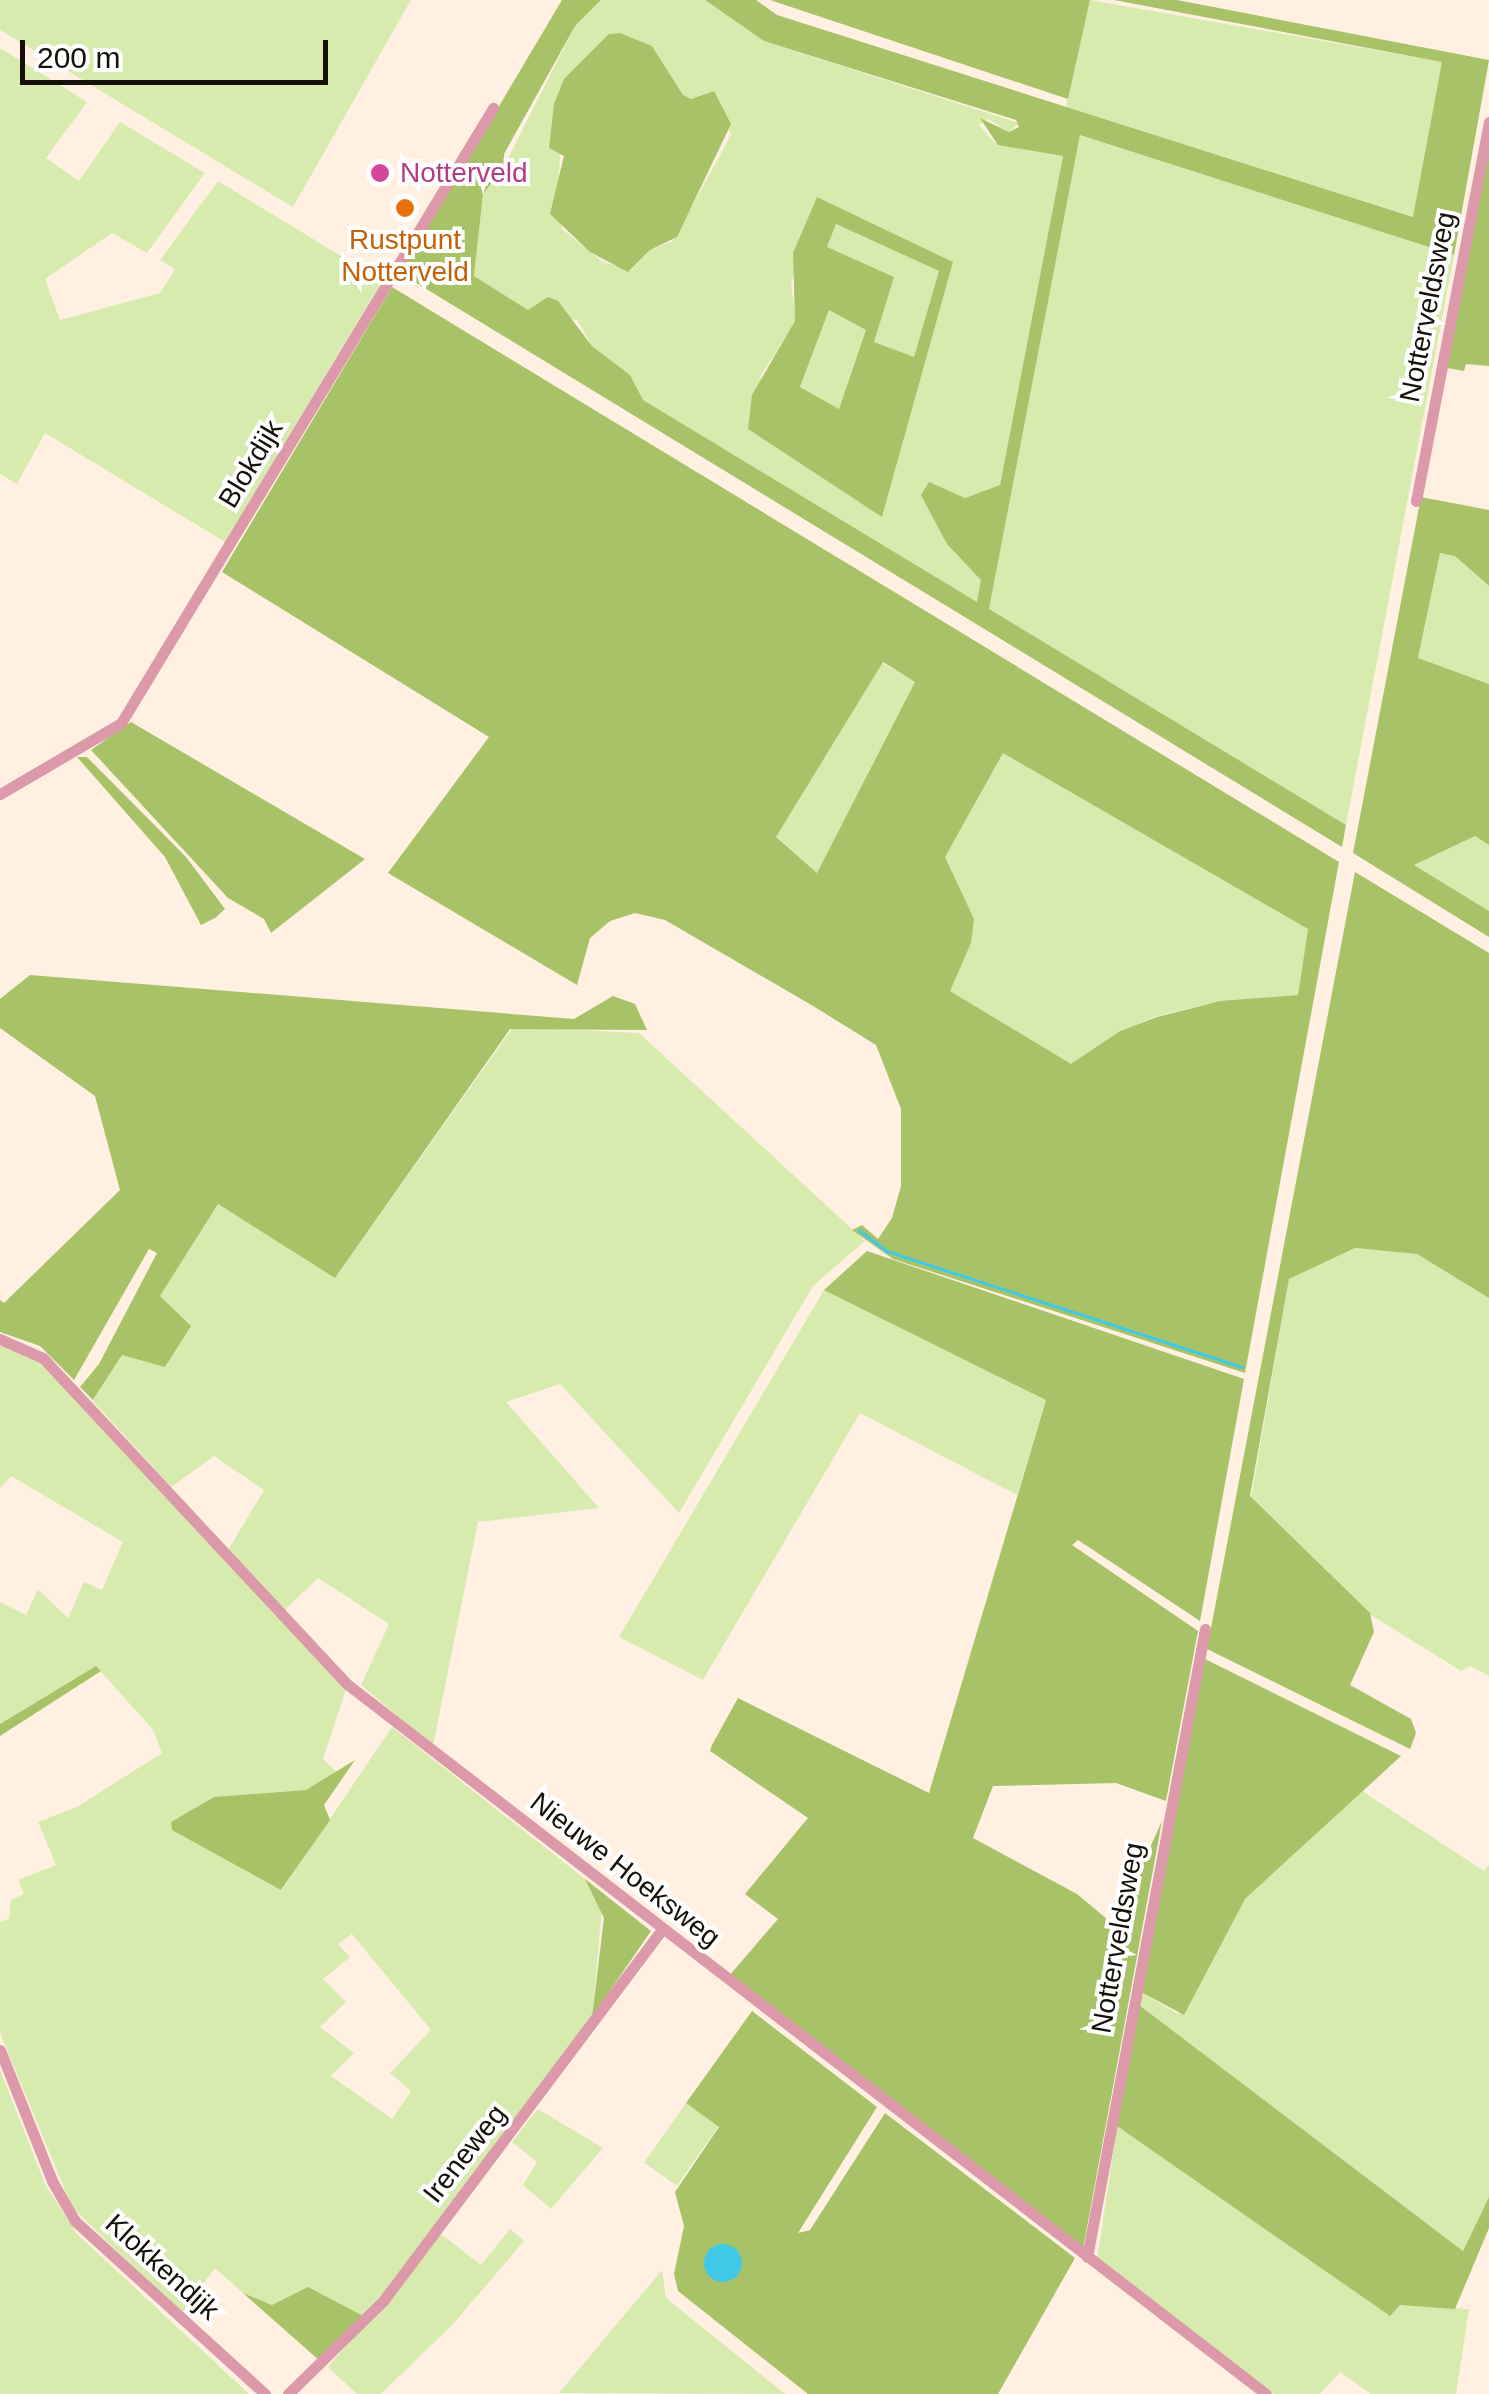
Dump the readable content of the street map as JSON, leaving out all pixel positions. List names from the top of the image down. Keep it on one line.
{"streets":{"street":["Notterveldsweg","Blokdijk","Nieuwe Hoeksweg","Ireneweg","Klokkendijk"]},"crossings":[["Notterveldsweg","Nieuwe Hoeksweg"],["Nieuwe Hoeksweg","Ireneweg"]],"places":["Notterveld","Rustpunt Notterveld"],"scale_bar":"200 m"}
